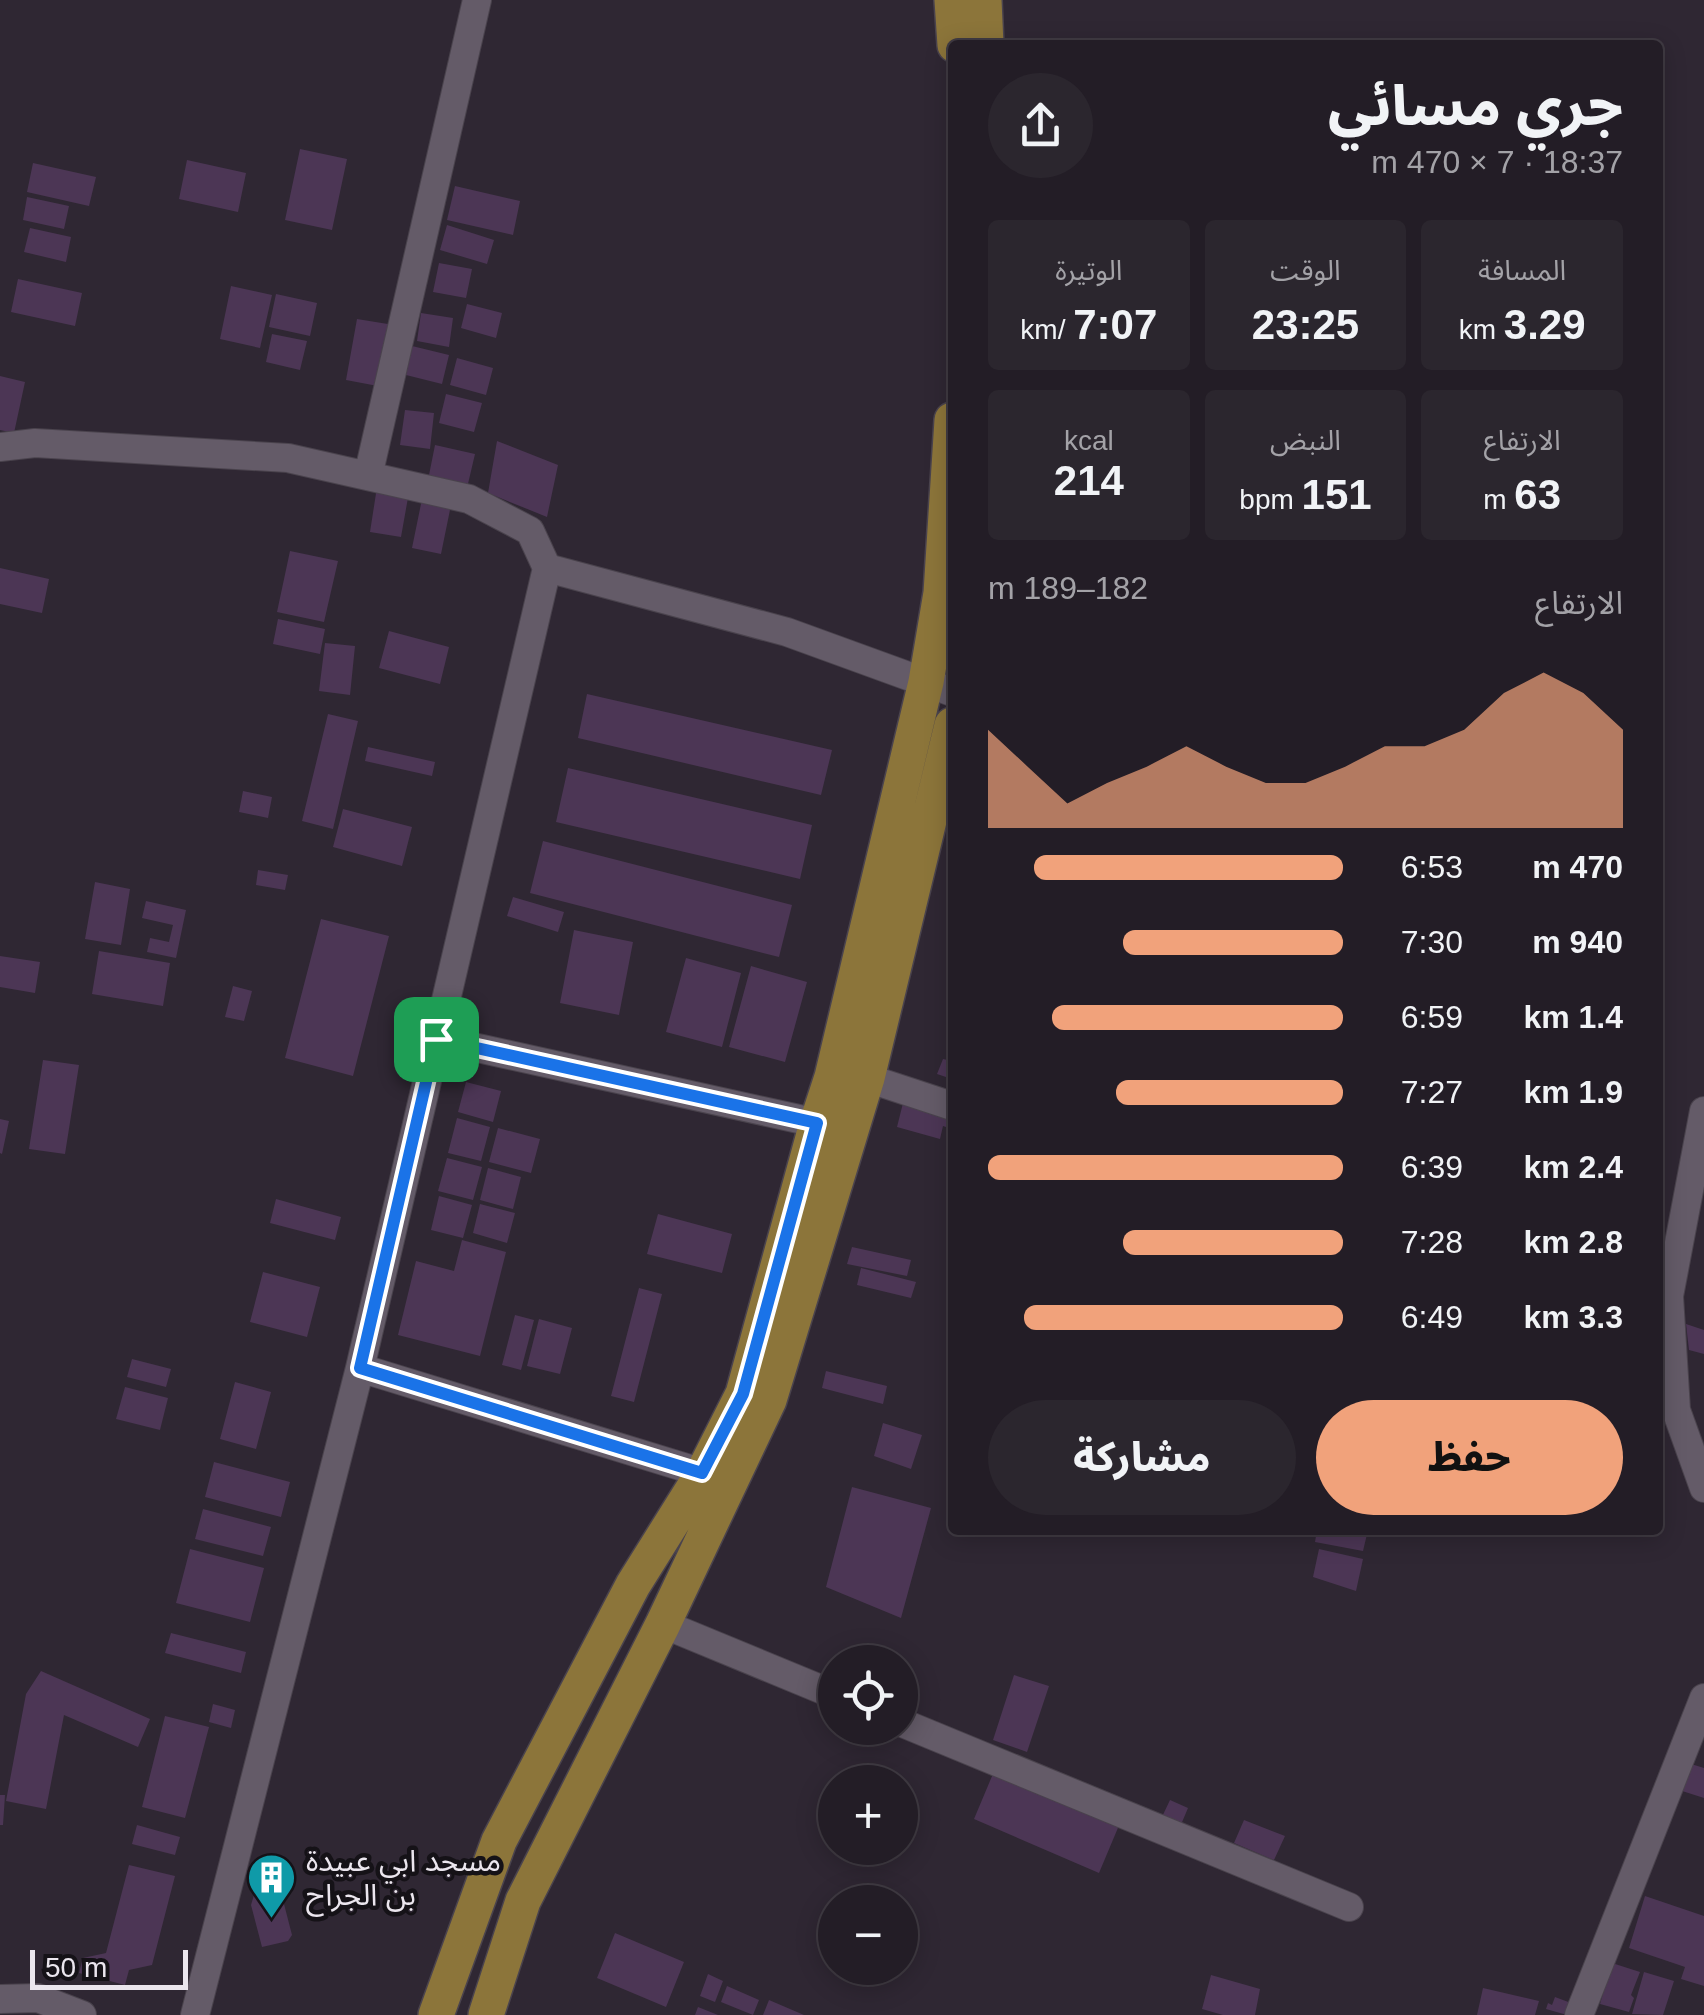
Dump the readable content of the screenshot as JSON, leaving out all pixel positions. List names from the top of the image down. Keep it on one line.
{"places":{"building":["مسجد ابي عبيدة بن الجراح"]},"scale_bar":"50 m","page":{"heading":["جري مسائي","18:37 · 7 × 470 m"],"stats":[["المسافة","3.29 km"],["الوقت","23:25"],["الوتيرة","7:07 /km"],["الارتفاع","63 m"],["النبض","151 bpm"],["kcal","214"]],"chart":["الارتفاع","182–189 m"],"list":[{"name":"470 m","note":"6:53"},{"name":"940 m","note":"7:30"},{"name":"1.4 km","note":"6:59"},{"name":"1.9 km","note":"7:27"},{"name":"2.4 km","note":"6:39"},{"name":"2.8 km","note":"7:28"},{"name":"3.3 km","note":"6:49"}],"buttons":["حفظ","مشاركة"],"map_buttons":["+","−"],"scale":"50 m"}}
